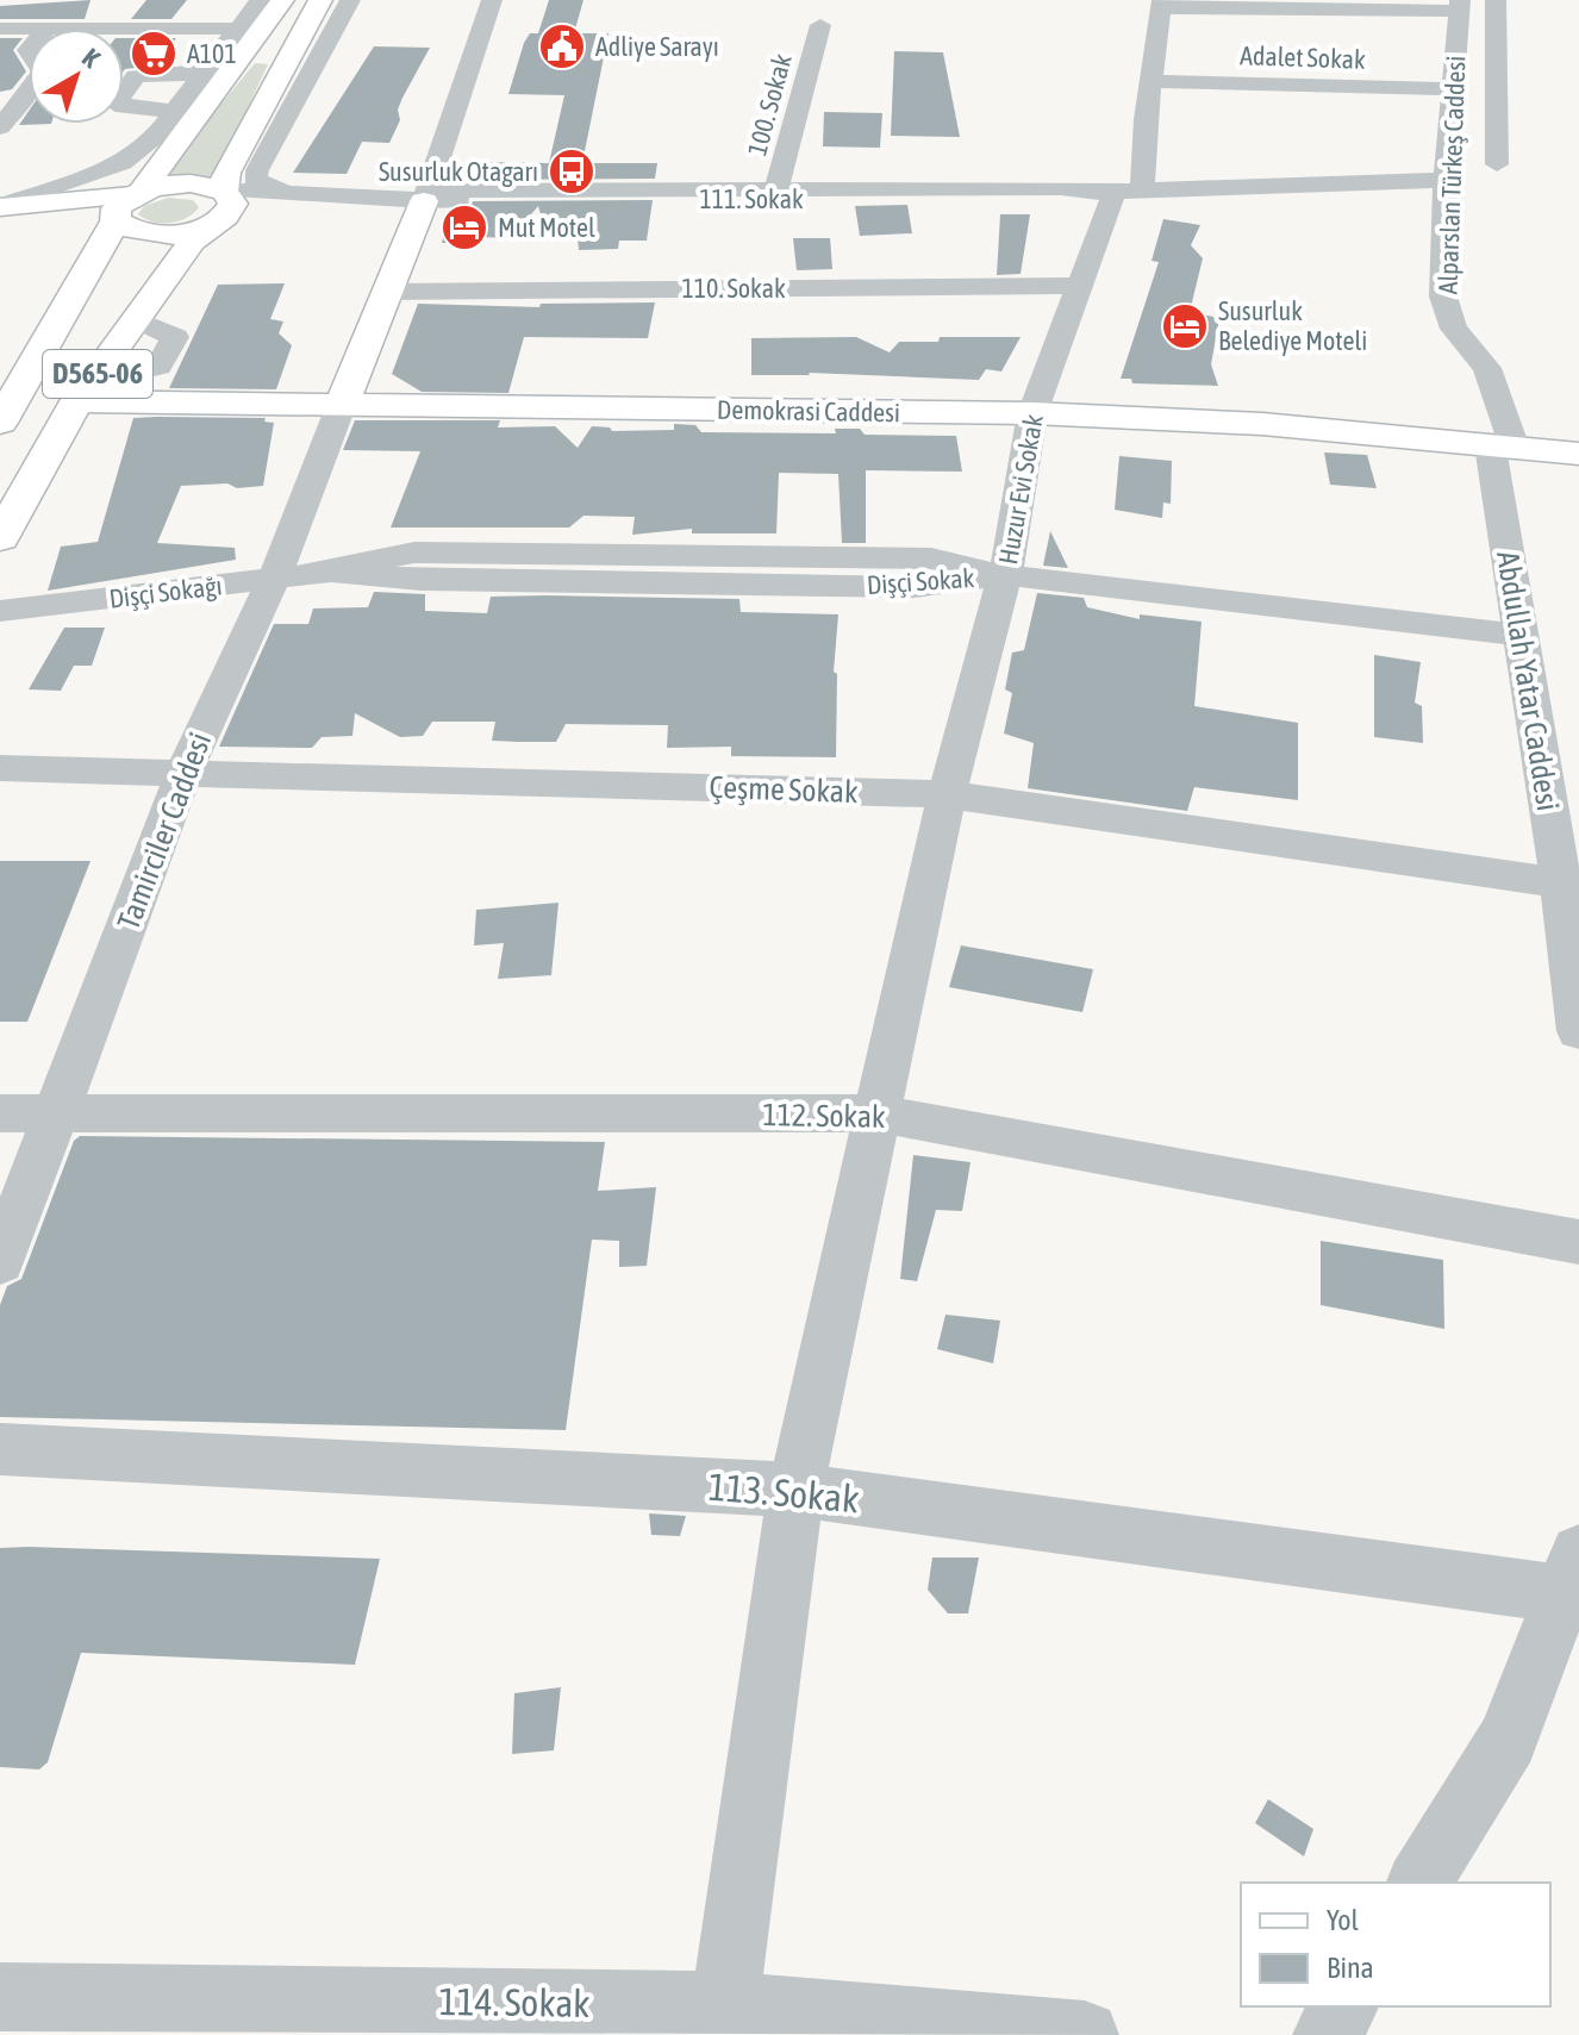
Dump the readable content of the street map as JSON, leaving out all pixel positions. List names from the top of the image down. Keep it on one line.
{"streets":{"main road":["D565-06","Demokrasi Caddesi"],"street":["Adalet Sokak","100. Sokak","Alparslan Türkeş Caddesi","111. Sokak","110. Sokak","Huzur Evi Sokak","Dişçi Sokak","Dişçi Sokağı","Abdullah Yatar Caddesi","Çeşme Sokak","Tamirciler Caddesi","112. Sokak","113. Sokak","114. Sokak"]},"crossings":[["Adalet Sokak","Alparslan Türkeş Caddesi"],["Adalet Sokak","Huzur Evi Sokak"],["100. Sokak","111. Sokak"],["Alparslan Türkeş Caddesi","111. Sokak"],["Alparslan Türkeş Caddesi","Demokrasi Caddesi"],["Alparslan Türkeş Caddesi","Abdullah Yatar Caddesi"],["111. Sokak","Huzur Evi Sokak"],["110. Sokak","Huzur Evi Sokak"],["D565-06","Demokrasi Caddesi"],["Demokrasi Caddesi","Huzur Evi Sokak"],["Demokrasi Caddesi","Abdullah Yatar Caddesi"],["Demokrasi Caddesi","Tamirciler Caddesi"],["Huzur Evi Sokak","Dişçi Sokak"],["Huzur Evi Sokak","Çeşme Sokak"],["Huzur Evi Sokak","112. Sokak"],["Huzur Evi Sokak","113. Sokak"],["Huzur Evi Sokak","114. Sokak"],["Dişçi Sokak","Dişçi Sokağı"],["Dişçi Sokak","Abdullah Yatar Caddesi"],["Dişçi Sokağı","Tamirciler Caddesi"],["Abdullah Yatar Caddesi","Çeşme Sokak"],["Çeşme Sokak","Tamirciler Caddesi"],["Tamirciler Caddesi","112. Sokak"]],"places":{"public building":["Adliye Sarayı"],"supermarket":["A101"],"bus stop":["Susurluk Otagarı"],"hotel":["Mut Motel","Susurluk Belediye Moteli"]},"legend":["Yol","Bina"],"north":"top right"}
